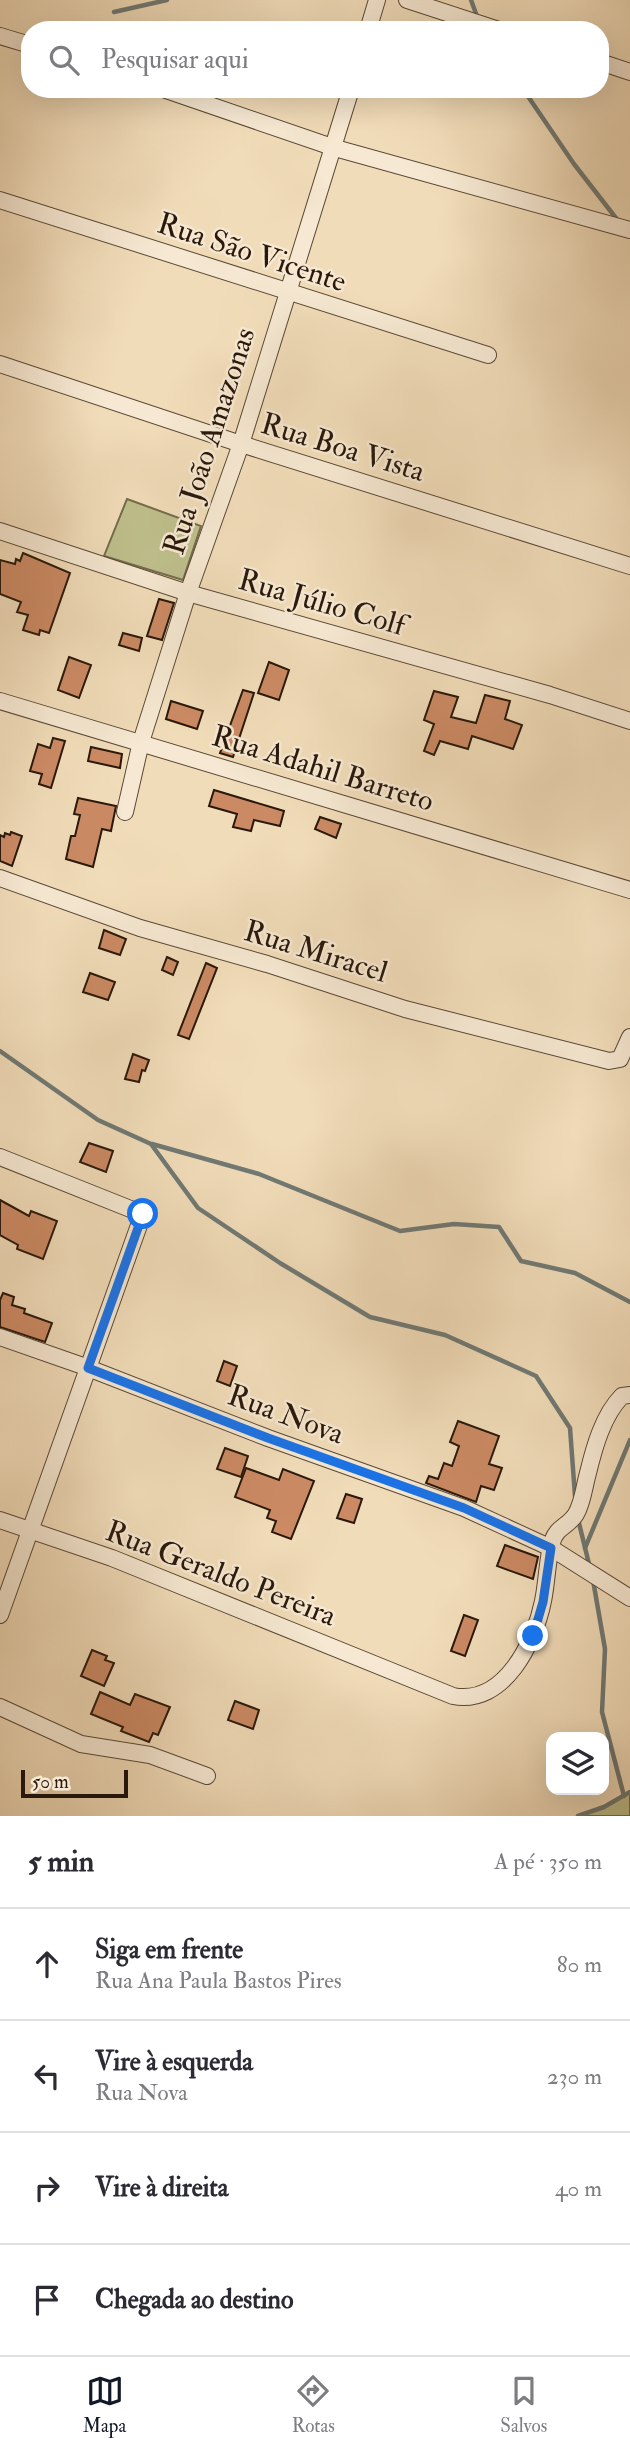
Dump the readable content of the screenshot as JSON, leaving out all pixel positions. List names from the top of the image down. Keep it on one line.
{"streets":{"street":["Rua São Vicente","Rua João Amazonas","Rua Boa Vista","Rua Júlio Colf","Rua Adahil Barreto","Rua Miracel","Rua Nova","Rua Geraldo Pereira"]},"crossings":[["Rua São Vicente","Rua João Amazonas"],["Rua João Amazonas","Rua Boa Vista"],["Rua João Amazonas","Rua Júlio Colf"],["Rua João Amazonas","Rua Adahil Barreto"],["Rua Nova","Rua Geraldo Pereira"]],"scale_bar":"50 m","page":{"search":"Pesquisar aqui","scale":"50 m","heading":["5 min","A pé · 350 m"],"list":[["Siga em frente","Rua Ana Paula Bastos Pires","80 m"],["Vire à esquerda","Rua Nova","230 m"],["Vire à direita","40 m"],"Chegada ao destino"],"nav":["Mapa","Rotas","Salvos"]}}
